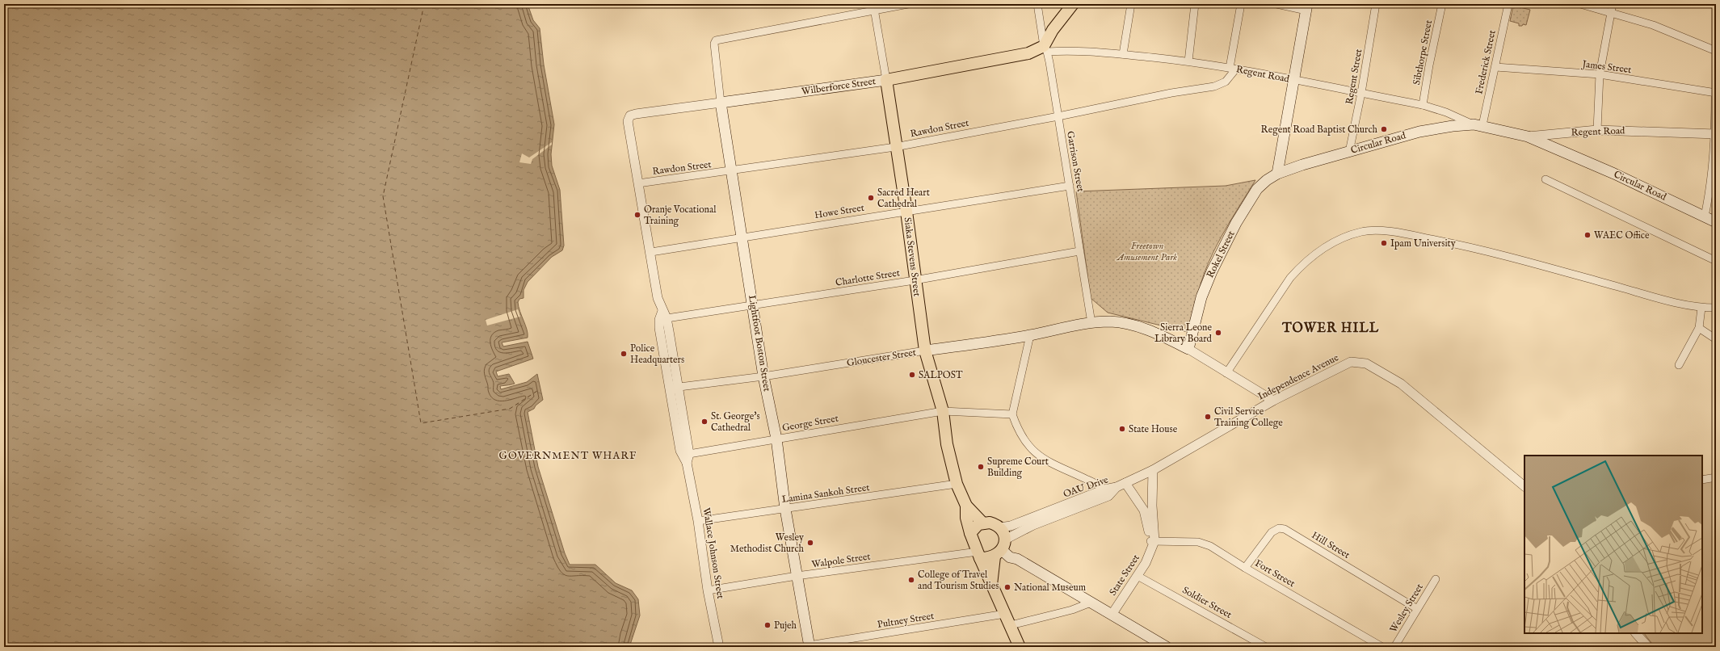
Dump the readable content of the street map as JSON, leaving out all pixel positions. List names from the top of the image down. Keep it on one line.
{"streets":{"main road":["Regent Road","Wilberforce Street","Circular Road","Rokel Street","Siaka Stevens Street","Lightfoot Boston Street","Gloucester Street"],"street":["Sibthorpe Street","Frederick Street","James Street","Regent Street","Rawdon Street","Garrison Street","Howe Street","Charlotte Street","Independence Avenue","George Street","OAU Drive","Lamina Sankoh Street","Hill Street","Wallace Johnson Street","Walpole Street","Fort Street","State Street","Soldier Street","Wesley Street","Pultney Street"]},"crossings":[["Sibthorpe Street","Regent Road"],["Frederick Street","James Street"],["Frederick Street","Regent Road"],["Frederick Street","Circular Road"],["Regent Road","Regent Street"],["Regent Road","Wilberforce Street"],["Regent Road","Rawdon Street"],["Regent Road","Circular Road"],["Regent Road","Garrison Street"],["Regent Street","Circular Road"],["Wilberforce Street","Garrison Street"],["Wilberforce Street","Siaka Stevens Street"],["Wilberforce Street","Lightfoot Boston Street"],["Wilberforce Street","Wallace Johnson Street"],["Rawdon Street","Garrison Street"],["Rawdon Street","Siaka Stevens Street"],["Rawdon Street","Lightfoot Boston Street"],["Rawdon Street","Wallace Johnson Street"],["Circular Road","Rokel Street"],["Garrison Street","Howe Street"],["Garrison Street","Charlotte Street"],["Garrison Street","Gloucester Street"],["Howe Street","Siaka Stevens Street"],["Howe Street","Lightfoot Boston Street"],["Howe Street","Wallace Johnson Street"],["Rokel Street","Gloucester Street"],["Siaka Stevens Street","Charlotte Street"],["Siaka Stevens Street","Lightfoot Boston Street"],["Siaka Stevens Street","Gloucester Street"],["Siaka Stevens Street","George Street"],["Siaka Stevens Street","OAU Drive"],["Siaka Stevens Street","Lamina Sankoh Street"],["Siaka Stevens Street","Walpole Street"],["Charlotte Street","Lightfoot Boston Street"],["Charlotte Street","Wallace Johnson Street"],["Lightfoot Boston Street","Gloucester Street"],["Lightfoot Boston Street","George Street"],["Lightfoot Boston Street","Lamina Sankoh Street"],["Lightfoot Boston Street","Walpole Street"],["Lightfoot Boston Street","Pultney Street"],["Gloucester Street","Wallace Johnson Street"],["Independence Avenue","OAU Drive"],["Independence Avenue","State Street"],["George Street","Wallace Johnson Street"],["OAU Drive","Walpole Street"],["Lamina Sankoh Street","Wallace Johnson Street"],["Hill Street","Fort Street"],["Hill Street","Wesley Street"],["Wallace Johnson Street","Walpole Street"],["Fort Street","State Street"],["State Street","Soldier Street"]],"districts":["TOWER HILL","GOVERNMENT WHARF"],"parks":["Freetown Amusement Park"],"places":["Regent Road Baptist Church","Sacred Heart Cathedral","Oranje Vocational Training","WAEC Office","Ipam University","Sierra Leone Library Board","Police Headquarters","SALPOST","Civil Service Training College","St. George's Cathedral","State House","Supreme Court Building","Wesley Methodist Church","College of Travel and Tourism Studies","National Museum","Pujeh"]}
